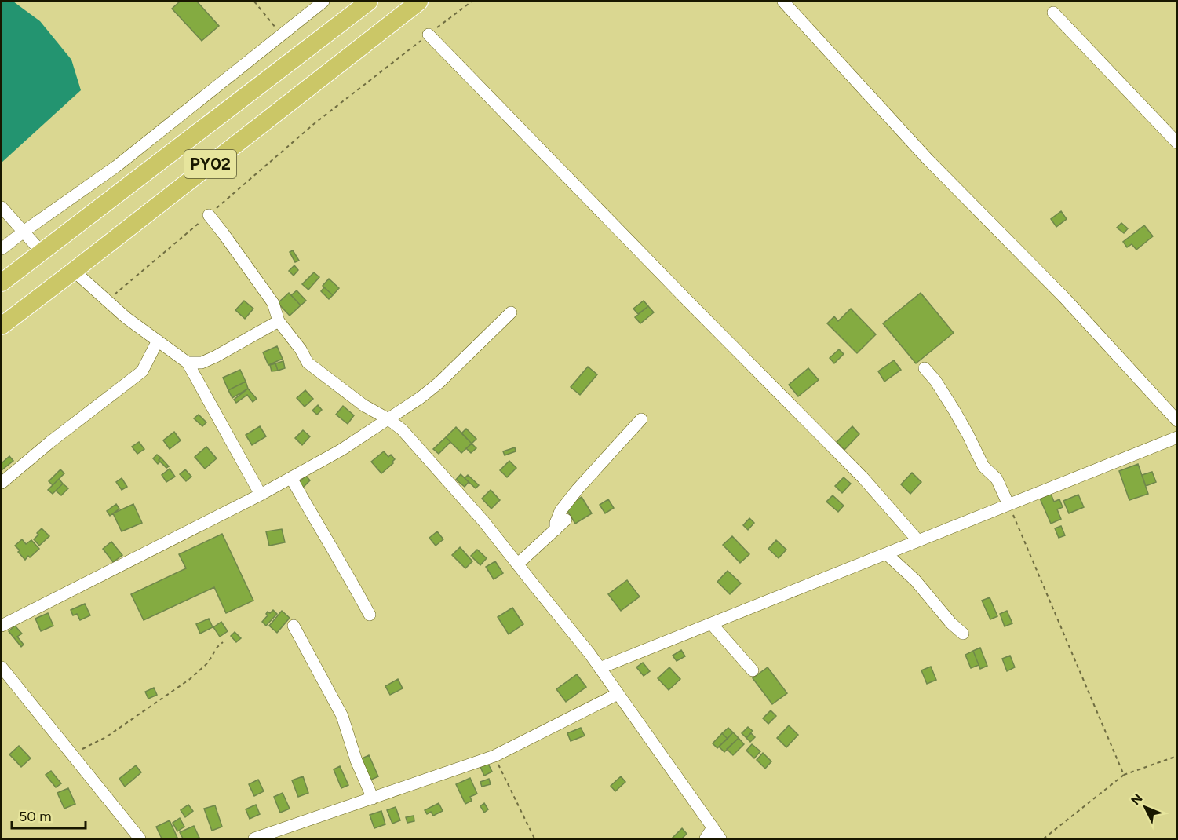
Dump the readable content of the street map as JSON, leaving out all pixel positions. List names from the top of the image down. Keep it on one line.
{"streets":{"highway":["PY02"]},"scale_bar":"50 m","north":"top left"}
